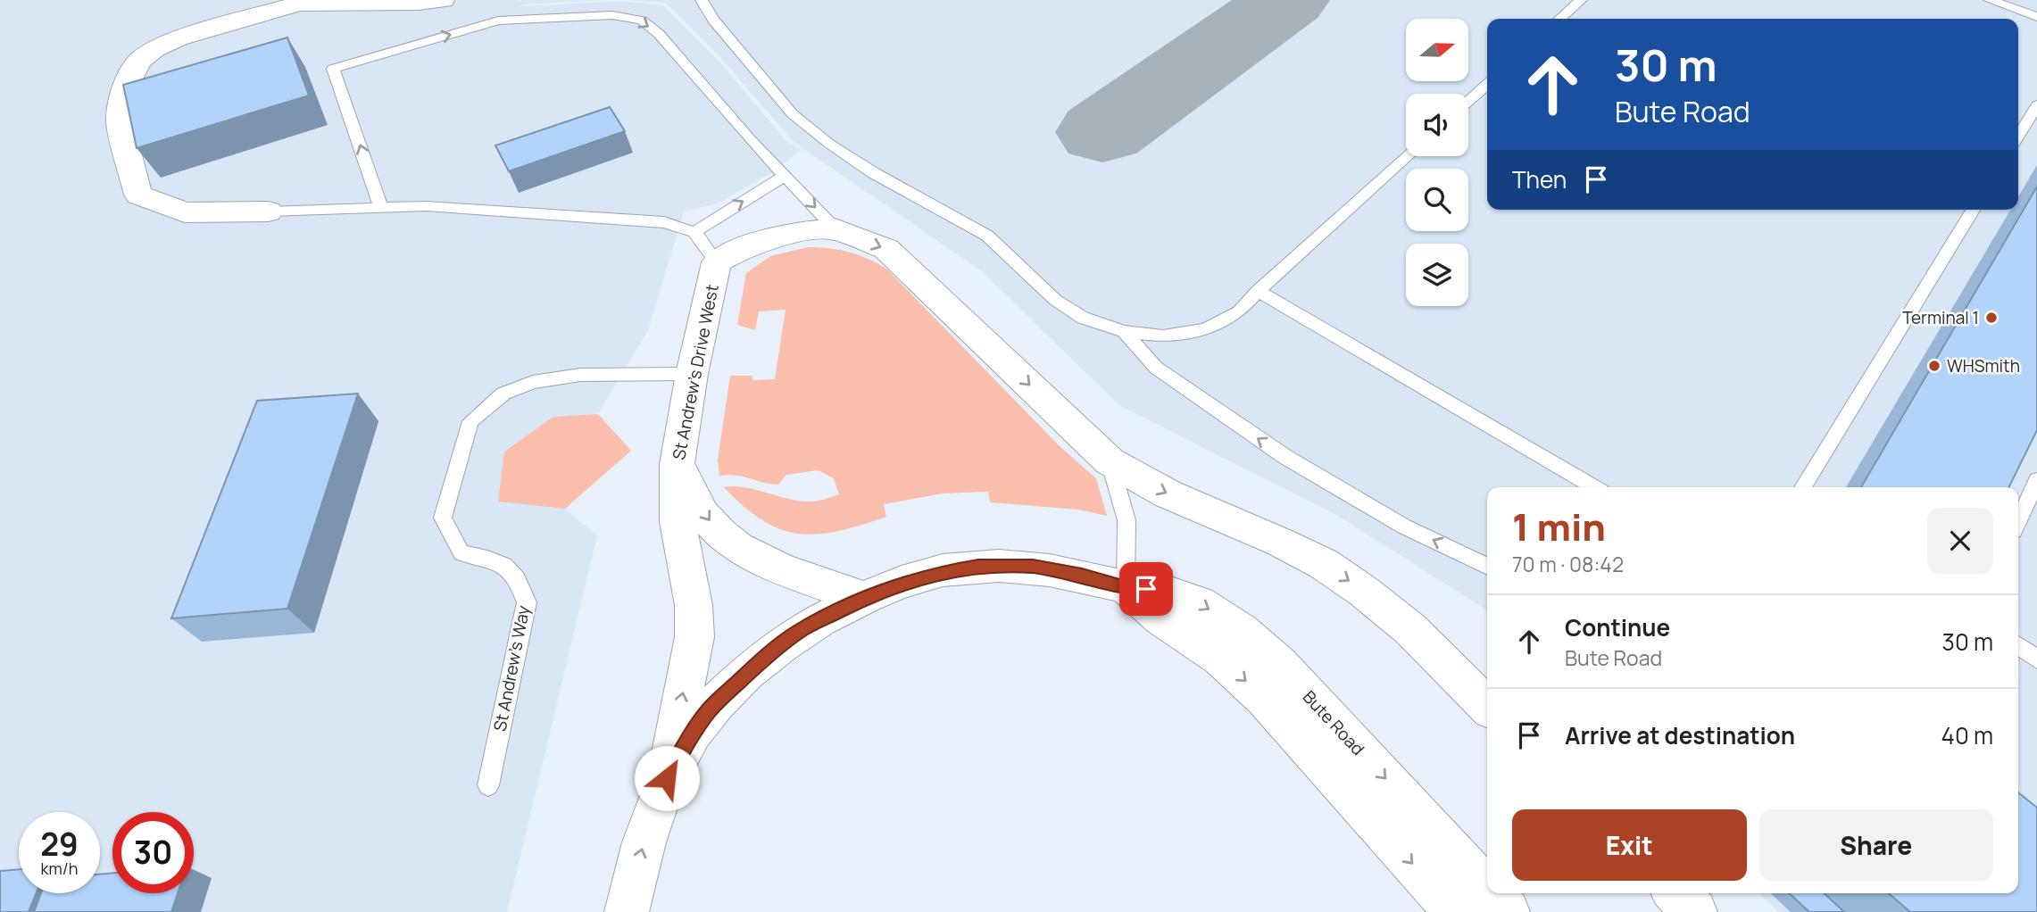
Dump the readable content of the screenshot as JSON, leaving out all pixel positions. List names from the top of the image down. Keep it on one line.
{"streets":{"street":["St Andrew's Drive West","Bute Road"],"lane":["St Andrew's Way"]},"crossings":[["St Andrew's Drive West","St Andrew's Way"],["St Andrew's Drive West","Bute Road"]],"one_way":["St Andrew's Drive West"],"places":["Terminal 1","WHSmith"],"north":"right","page":{"turn":["30 m","Bute Road"],"then":"Then","heading":["1 min","70 m · 08:42"],"list":[{"name":"Continue","note":"Bute Road","value":"30 m"},{"name":"Arrive at destination","value":"40 m"}],"buttons":["Exit","Share"],"speed":"29 km/h","limit":"30"}}
